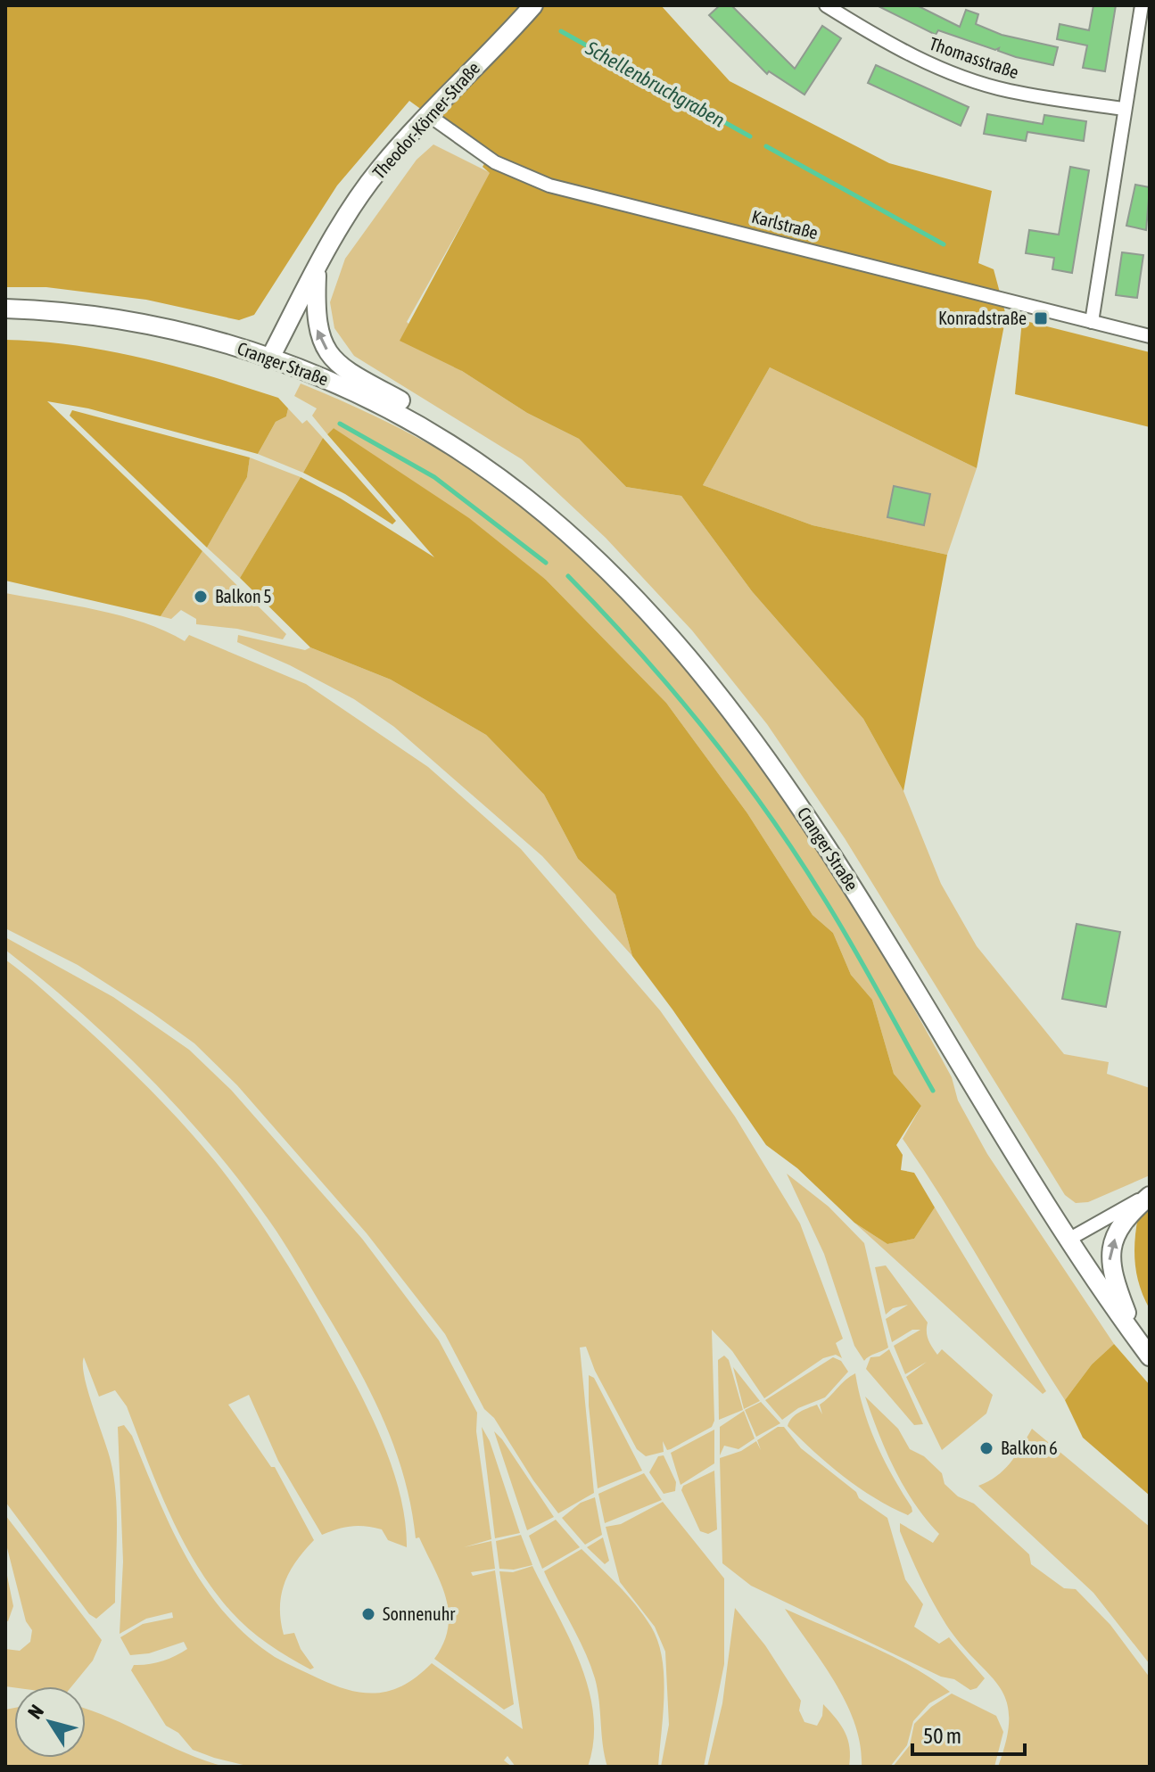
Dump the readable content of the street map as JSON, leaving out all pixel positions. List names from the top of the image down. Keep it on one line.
{"streets":{"main road":["Theodor-Körner-Straße","Cranger Straße"],"street":["Thomasstraße","Karlstraße"]},"crossings":[["Theodor-Körner-Straße","Karlstraße"],["Theodor-Körner-Straße","Cranger Straße"]],"water":["Schellenbruchgraben"],"places":{"transit":["Konradstraße"],"other":["Balkon 5","Balkon 6","Sonnenuhr"]},"scale_bar":"50 m","north":"top left"}
